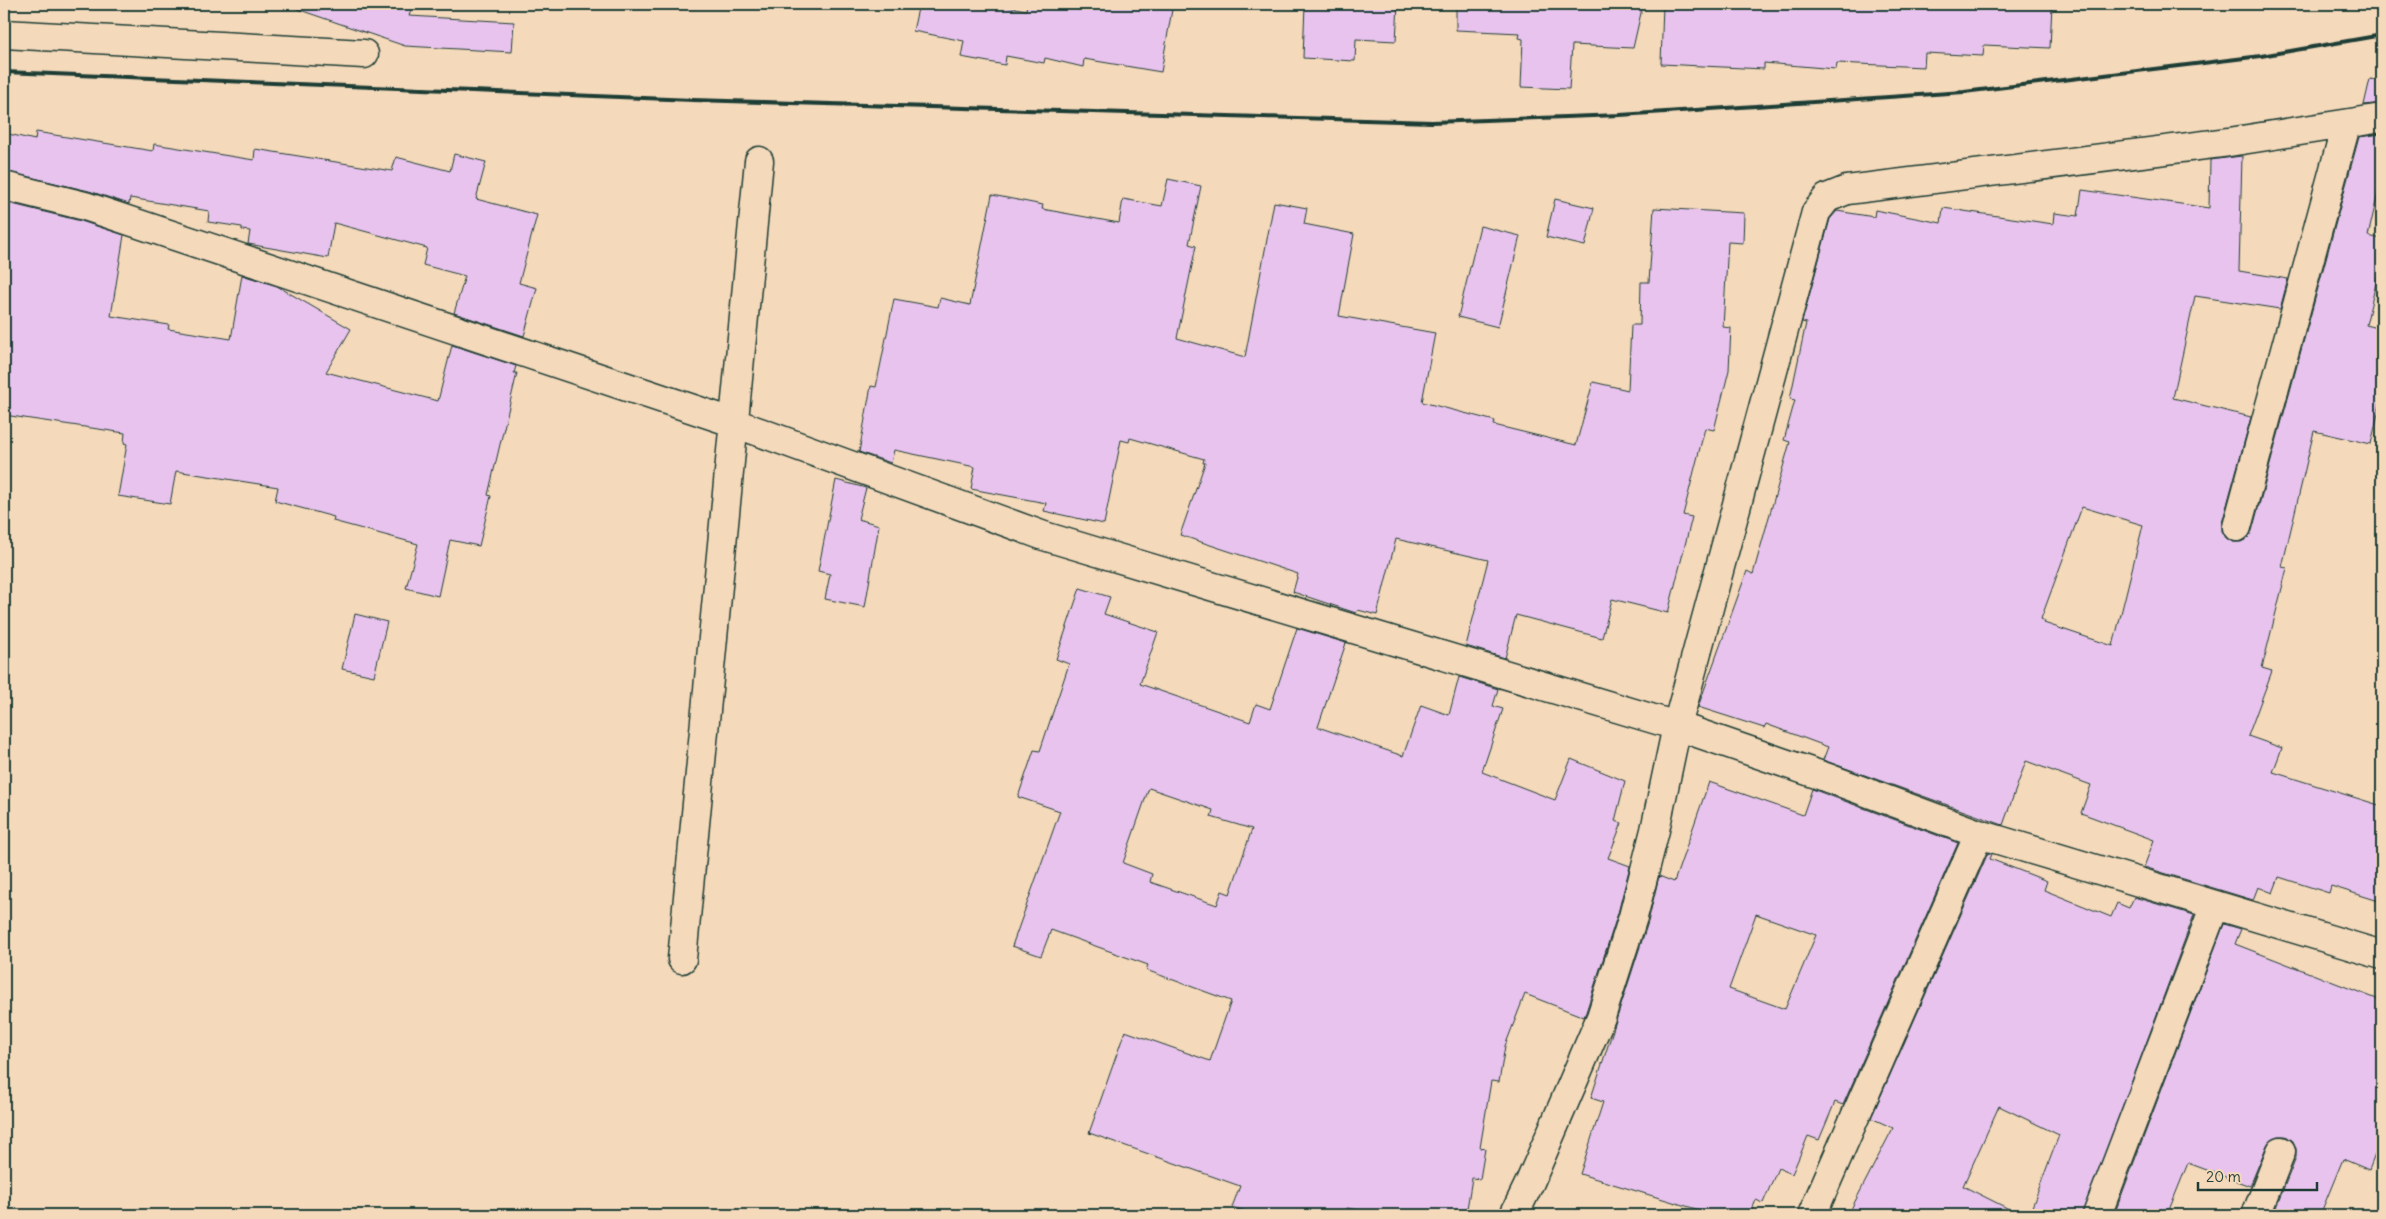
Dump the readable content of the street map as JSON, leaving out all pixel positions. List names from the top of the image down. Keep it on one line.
{"scale_bar":"20 m"}
